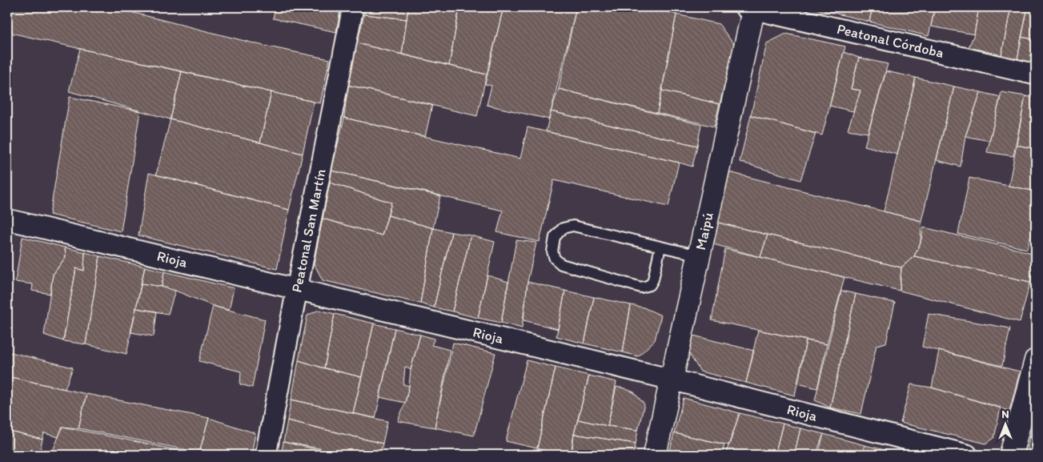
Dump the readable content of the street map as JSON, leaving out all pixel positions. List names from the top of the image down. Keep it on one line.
{"streets":{"main road":["Maipú"],"street":["Peatonal Córdoba","Peatonal San Martín","Rioja"]},"crossings":[["Peatonal Córdoba","Maipú"],["Peatonal San Martín","Rioja"],["Maipú","Rioja"]],"north":"top"}
